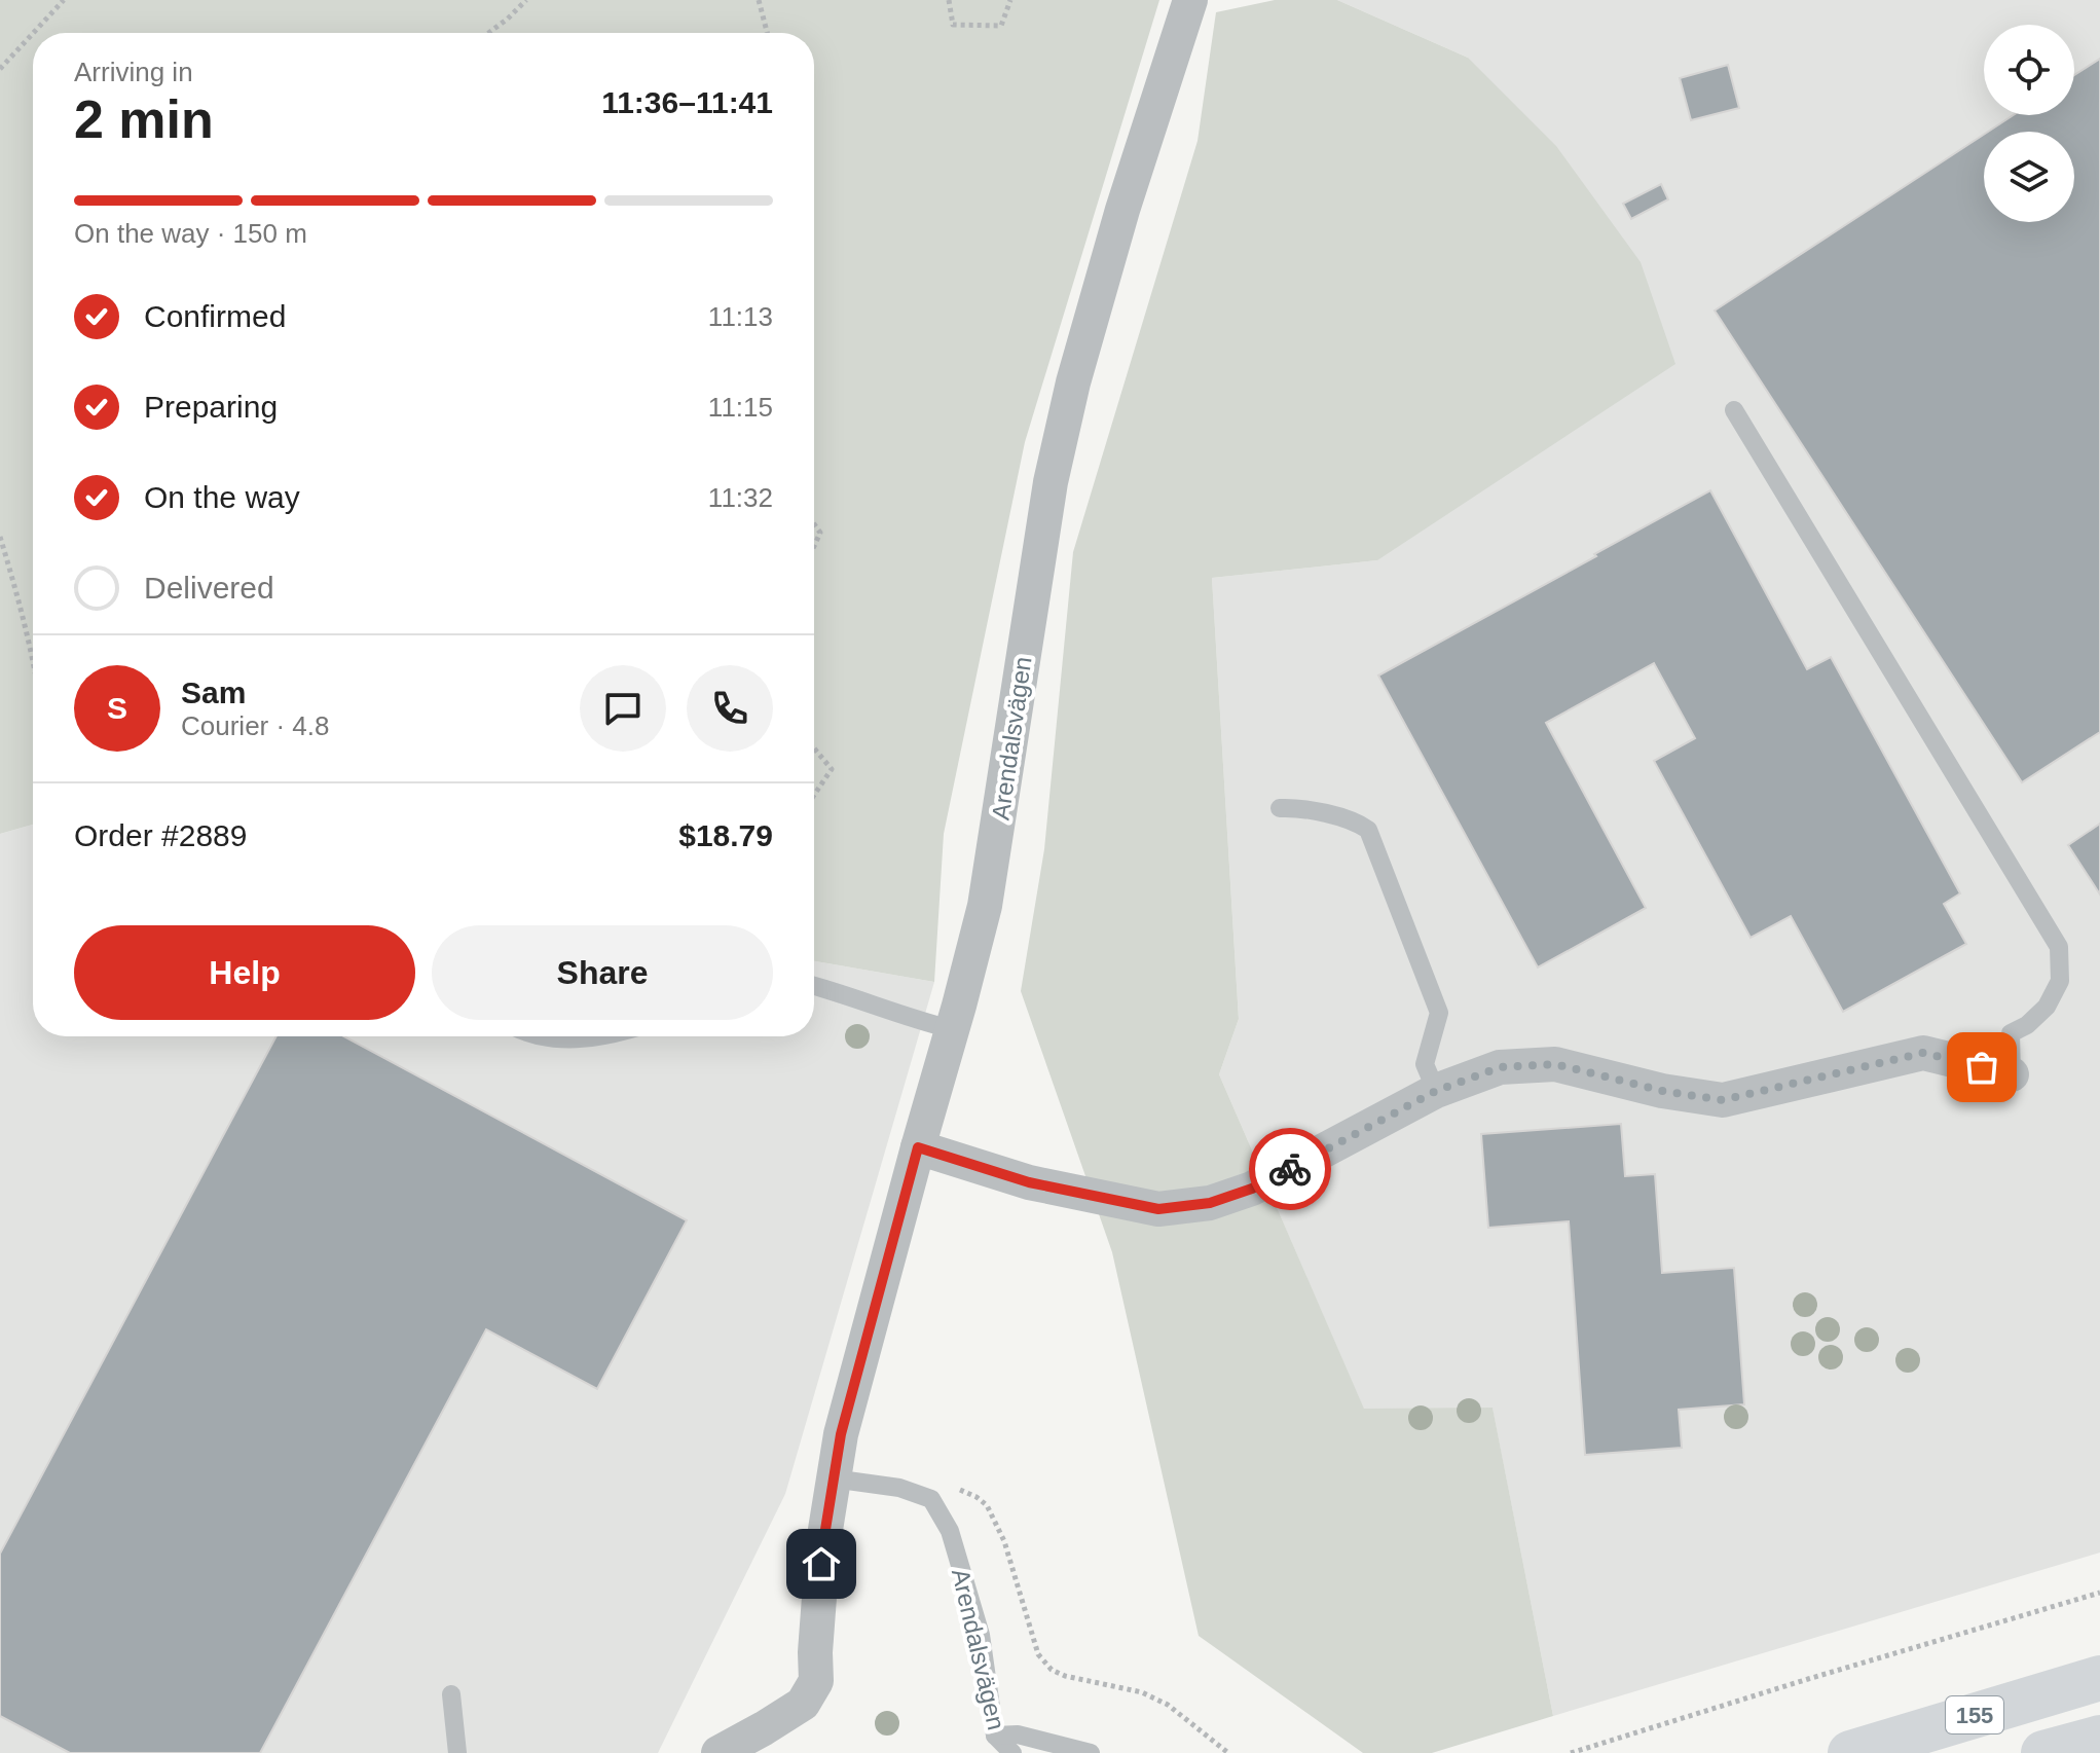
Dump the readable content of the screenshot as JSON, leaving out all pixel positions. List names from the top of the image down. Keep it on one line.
{"streets":{"main road":["155"],"street":["Arendalsvägen"]},"page":{"heading":["2 min","Arriving in","11:36–11:41"],"panel":["Sam","Courier · 4.8","Order #2889","$18.79"],"bar":"On the way · 150 m","list":[["Confirmed","11:13"],["Preparing","11:15"],["On the way","11:32"],"Delivered"],"round":"S","buttons":["Help","Share"]}}
